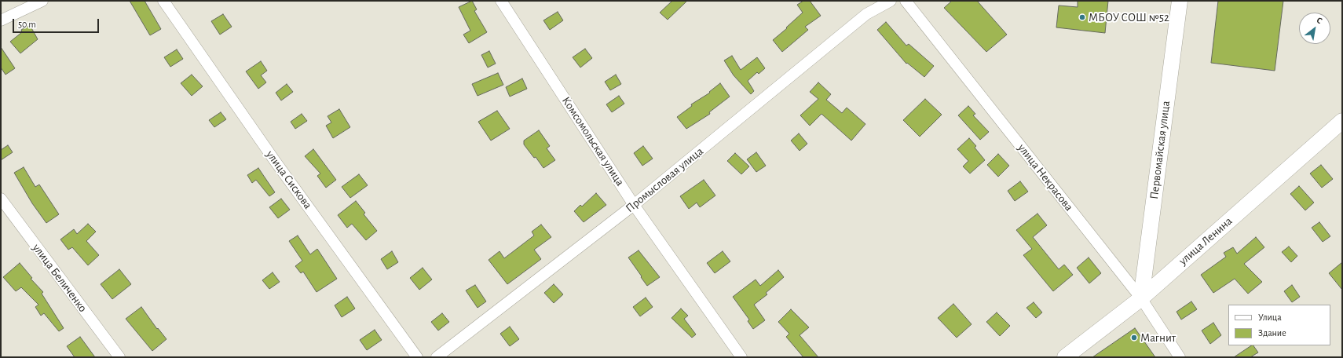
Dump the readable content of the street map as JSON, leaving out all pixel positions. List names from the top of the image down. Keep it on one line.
{"streets":{"street":["Комсомольская улица","Первомайская улица","улица Некрасова","улица Сискова","Промысловая улица","улица Ленина","улица Беличенко"]},"crossings":[["Комсомольская улица","Промысловая улица"],["Первомайская улица","улица Некрасова"],["Первомайская улица","улица Ленина"],["улица Некрасова","улица Ленина"]],"places":["МБОУ СОШ №52","Магнит"],"legend":["Улица","Здание"],"scale_bar":"50 m","north":"top right"}
